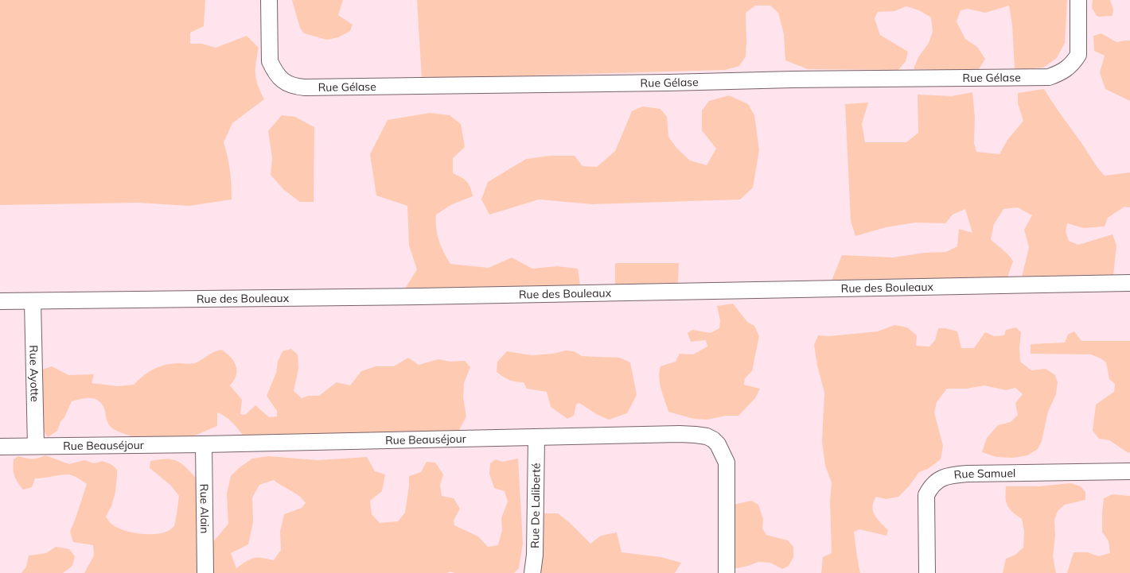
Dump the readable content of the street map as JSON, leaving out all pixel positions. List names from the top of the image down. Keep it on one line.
{"streets":{"street":["Rue Gélase","Rue des Bouleaux","Rue Ayotte","Rue Beauséjour","Rue Samuel","Rue De Laliberté","Rue Alain"]},"crossings":[["Rue des Bouleaux","Rue Ayotte"],["Rue Ayotte","Rue Beauséjour"],["Rue Beauséjour","Rue De Laliberté"],["Rue Beauséjour","Rue Alain"]]}
